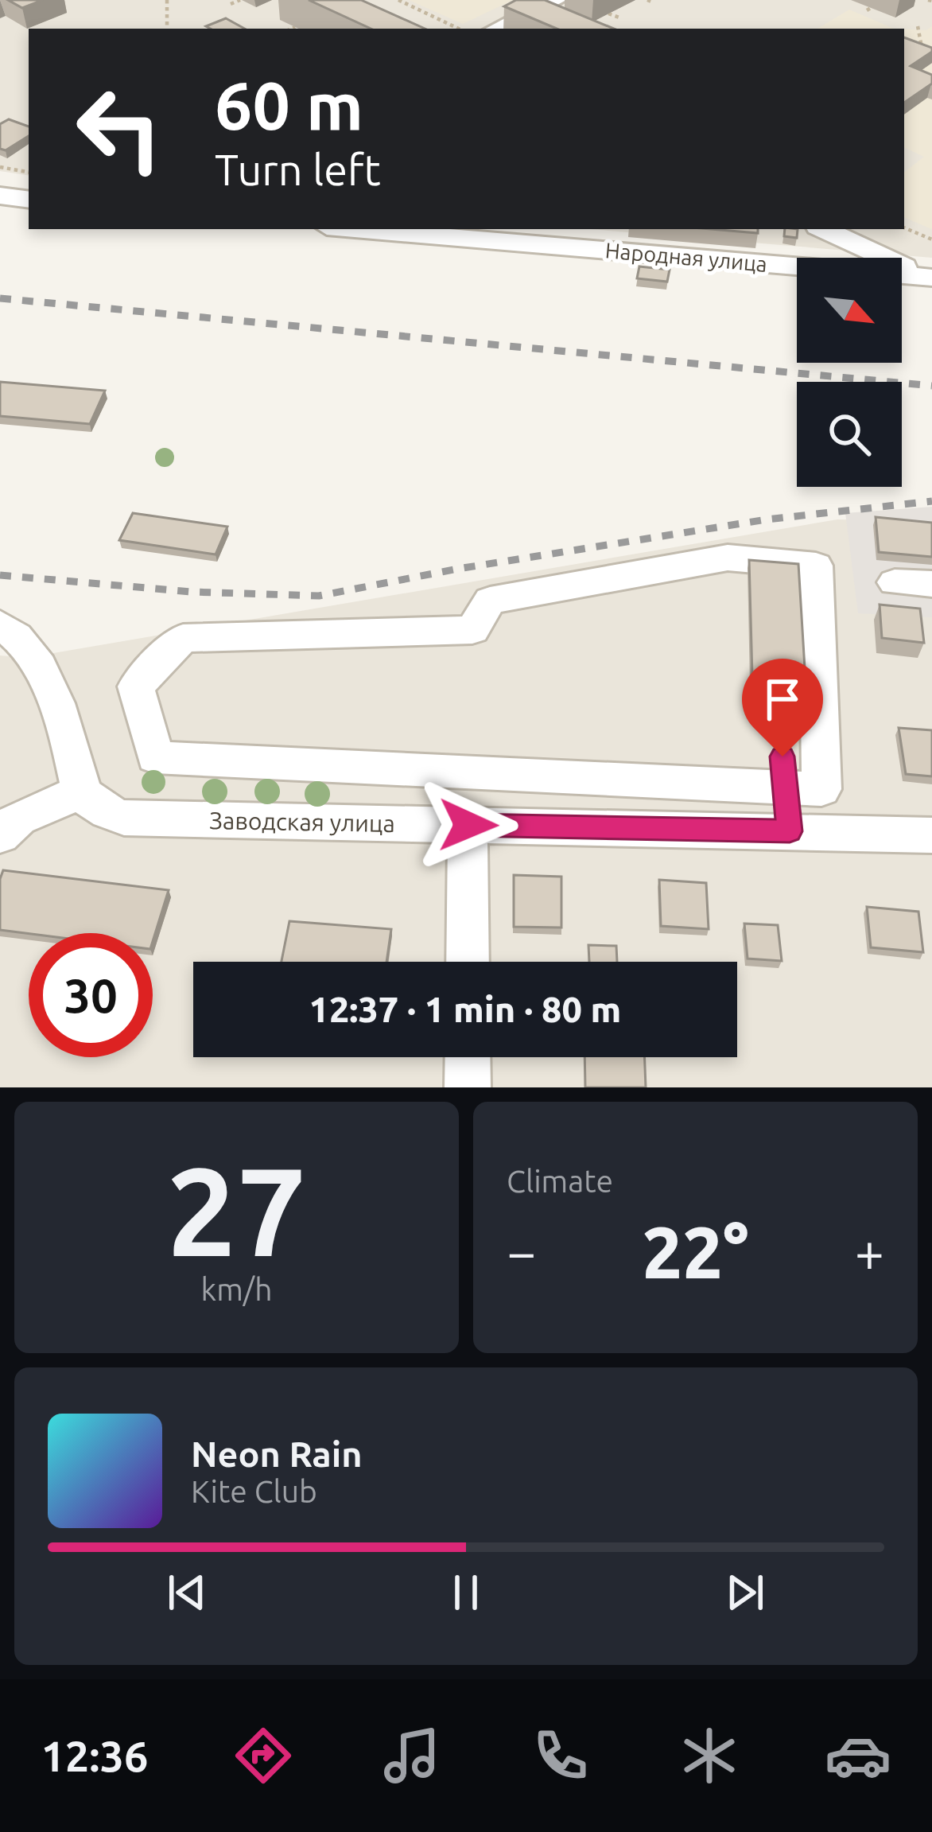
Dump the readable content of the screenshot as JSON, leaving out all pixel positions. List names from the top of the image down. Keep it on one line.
{"streets":{"street":["Народная улица","Заводская улица"]},"north":"bottom right","page":{"turn":["60 m","Turn left"],"limit":"30","trip":"12:37 · 1 min · 80 m","tile":[["27","km/h"],"Climate"],"heat":["−","22°","+"],"song":["Neon Rain","Kite Club"],"tabs":"12:36"}}
